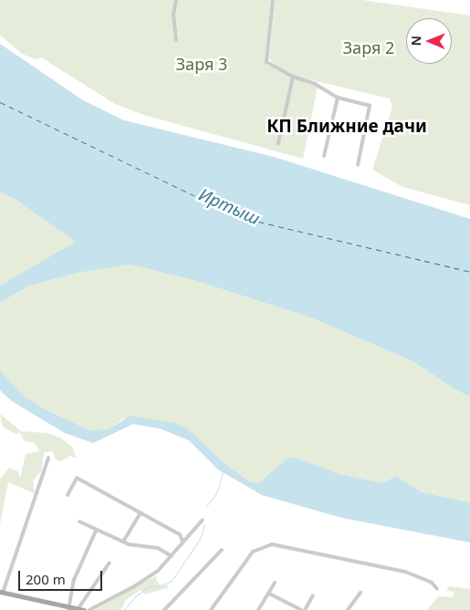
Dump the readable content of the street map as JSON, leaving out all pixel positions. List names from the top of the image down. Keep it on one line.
{"districts":["КП Ближние дачи"],"water":["Иртыш"],"parks":["Заря 2","Заря 3"],"scale_bar":"200 m","north":"left"}
